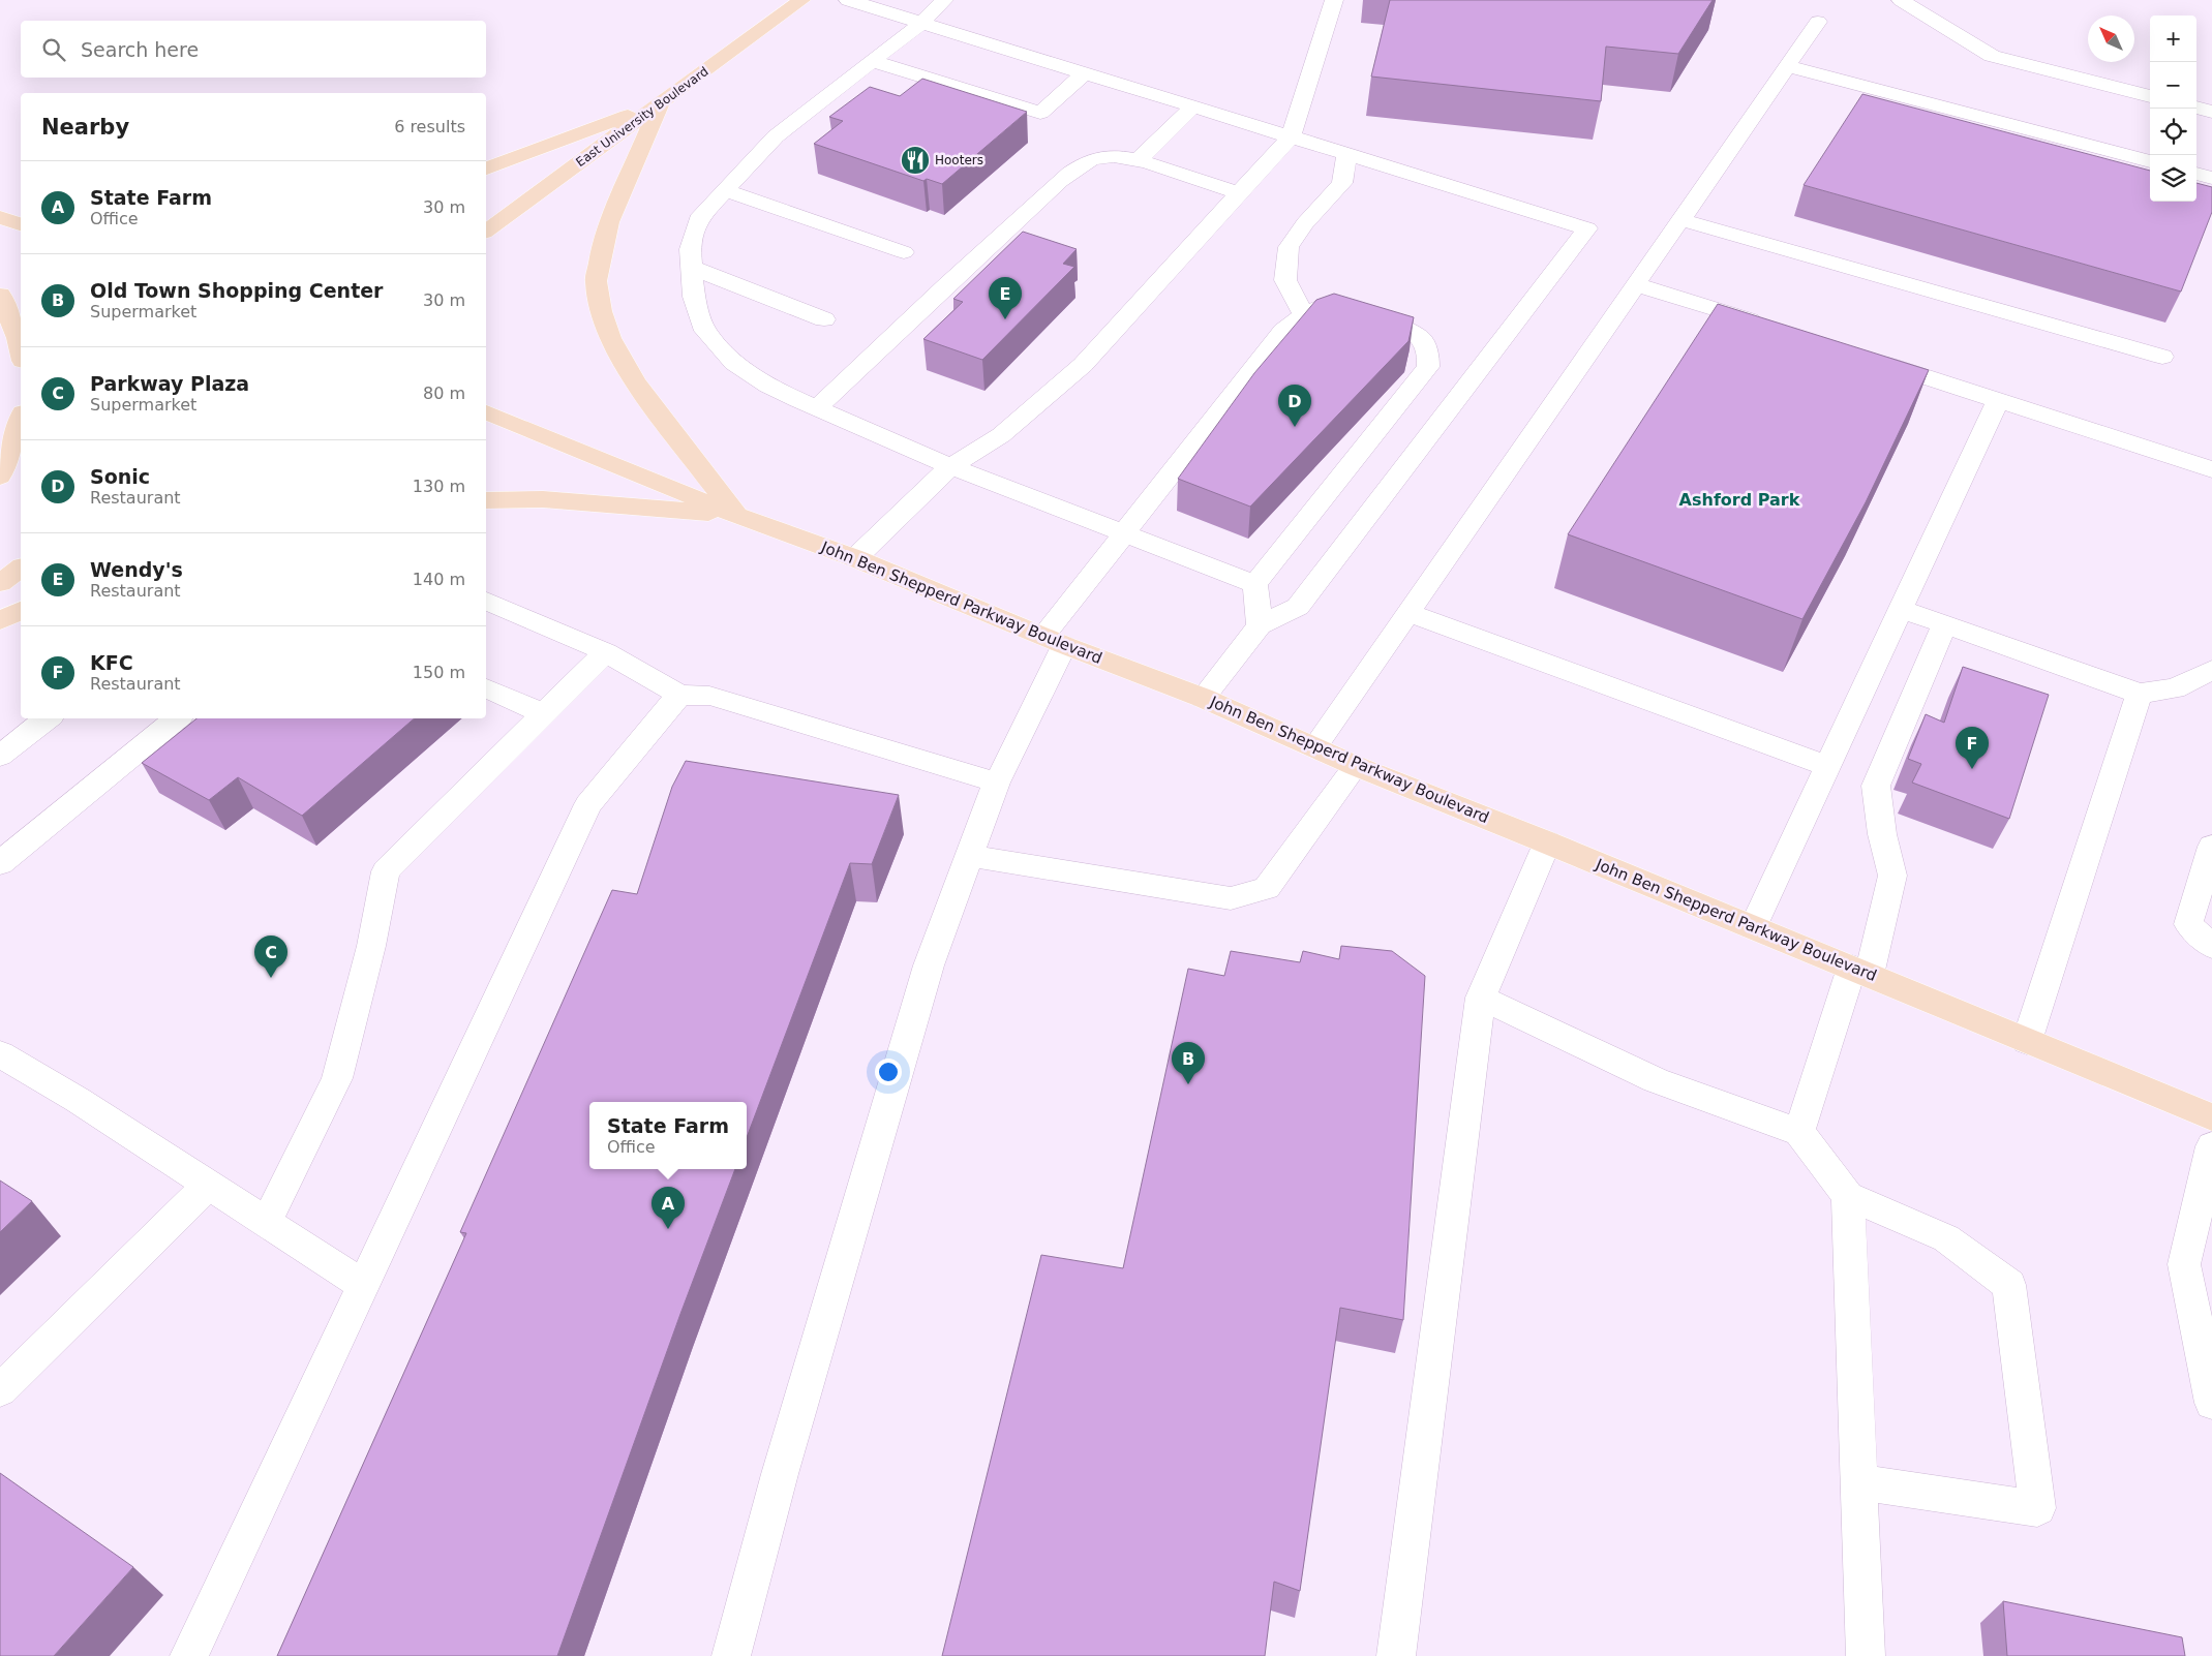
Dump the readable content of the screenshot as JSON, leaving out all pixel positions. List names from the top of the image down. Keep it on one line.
{"streets":{"main road":["East University Boulevard","John Ben Shepperd Parkway Boulevard"]},"districts":["Ashford Park"],"places":{"restaurant":["Hooters"]},"north":"top left","page":{"map_buttons":["+","−"],"search":"Search here","heading":["Nearby","6 results"],"list":[{"mark":"A","name":"State Farm","note":"Office","value":"30 m"},{"mark":"B","name":"Old Town Shopping Center","note":"Supermarket","value":"30 m"},{"mark":"C","name":"Parkway Plaza","note":"Supermarket","value":"80 m"},{"mark":"D","name":"Sonic","note":"Restaurant","value":"130 m"},{"mark":"E","name":"Wendy's","note":"Restaurant","value":"140 m"},{"mark":"F","name":"KFC","note":"Restaurant","value":"150 m"}],"pins":["E","D","F","C","B","A"],"popup":["State Farm","Office"]}}
